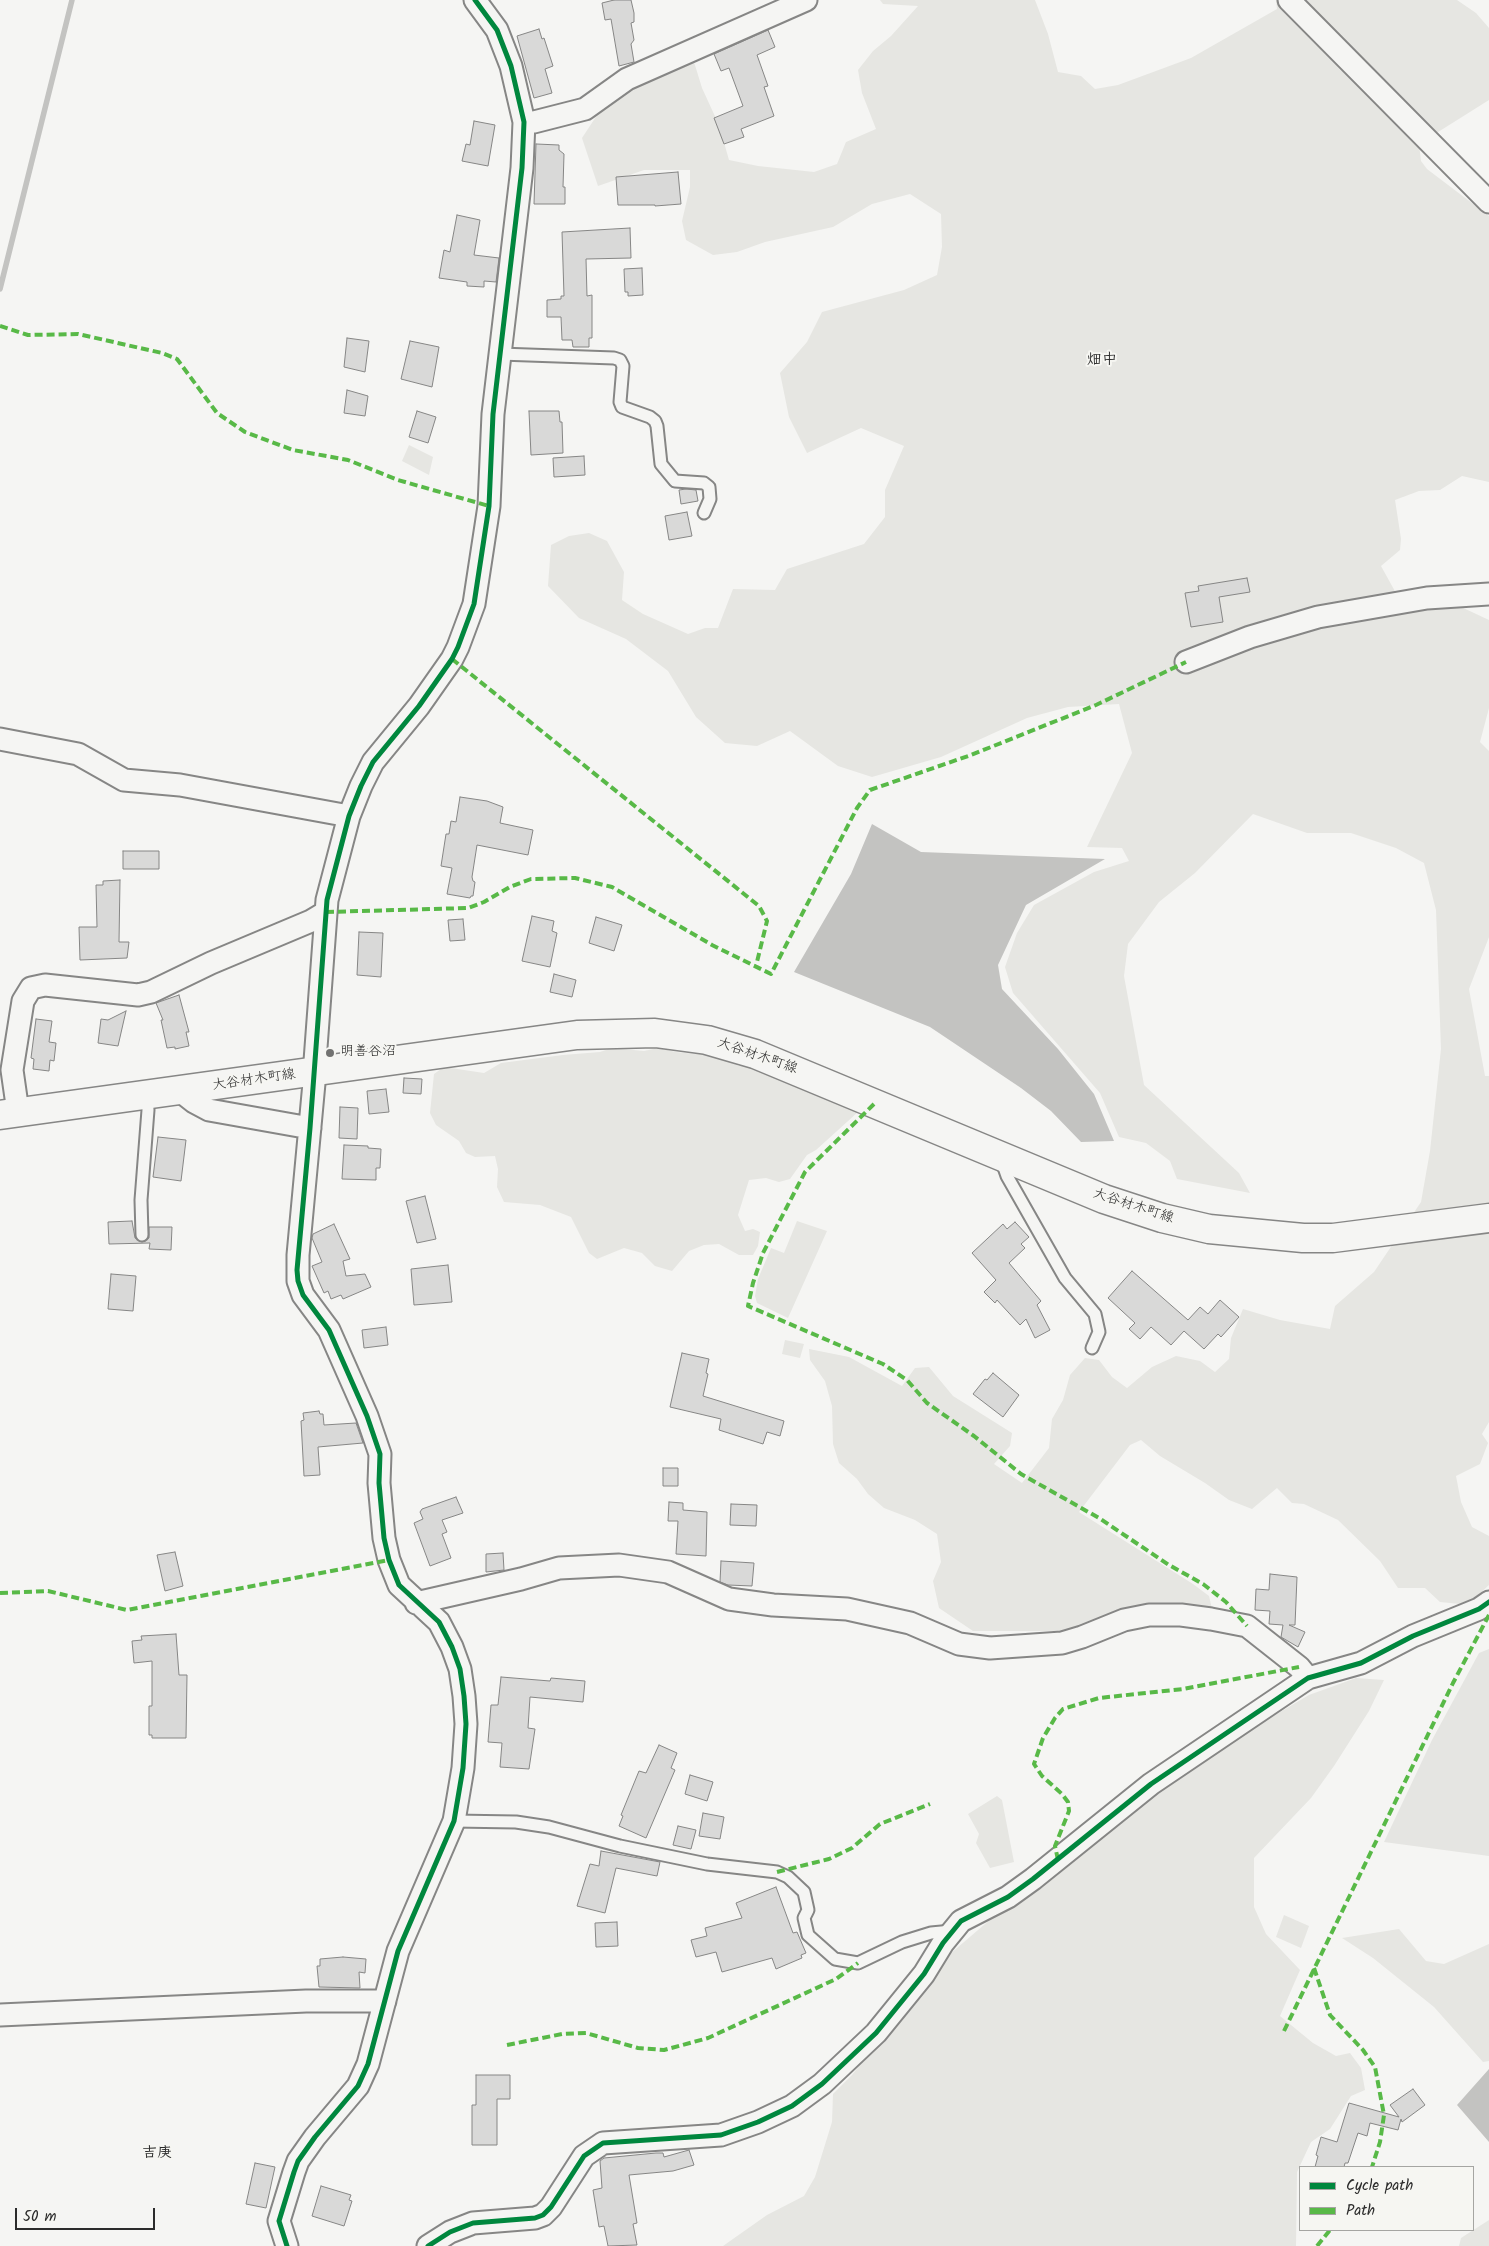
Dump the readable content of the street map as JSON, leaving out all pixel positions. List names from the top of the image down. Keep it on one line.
{"streets":{"main road":["大谷材木町線"]},"districts":["畑中","吉庚"],"places":["明善谷沼"],"legend":["Cycle path","Path"],"scale_bar":"50 m"}
